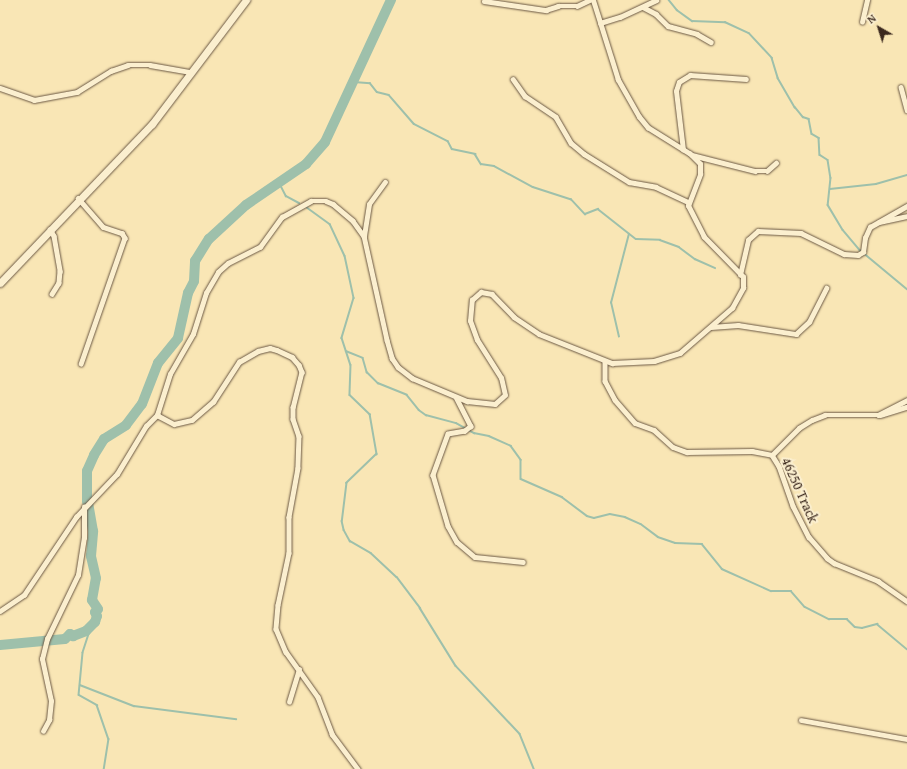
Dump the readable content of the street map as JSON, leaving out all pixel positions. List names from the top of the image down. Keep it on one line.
{"streets":{"street":["46250 Track"]},"north":"top left"}
